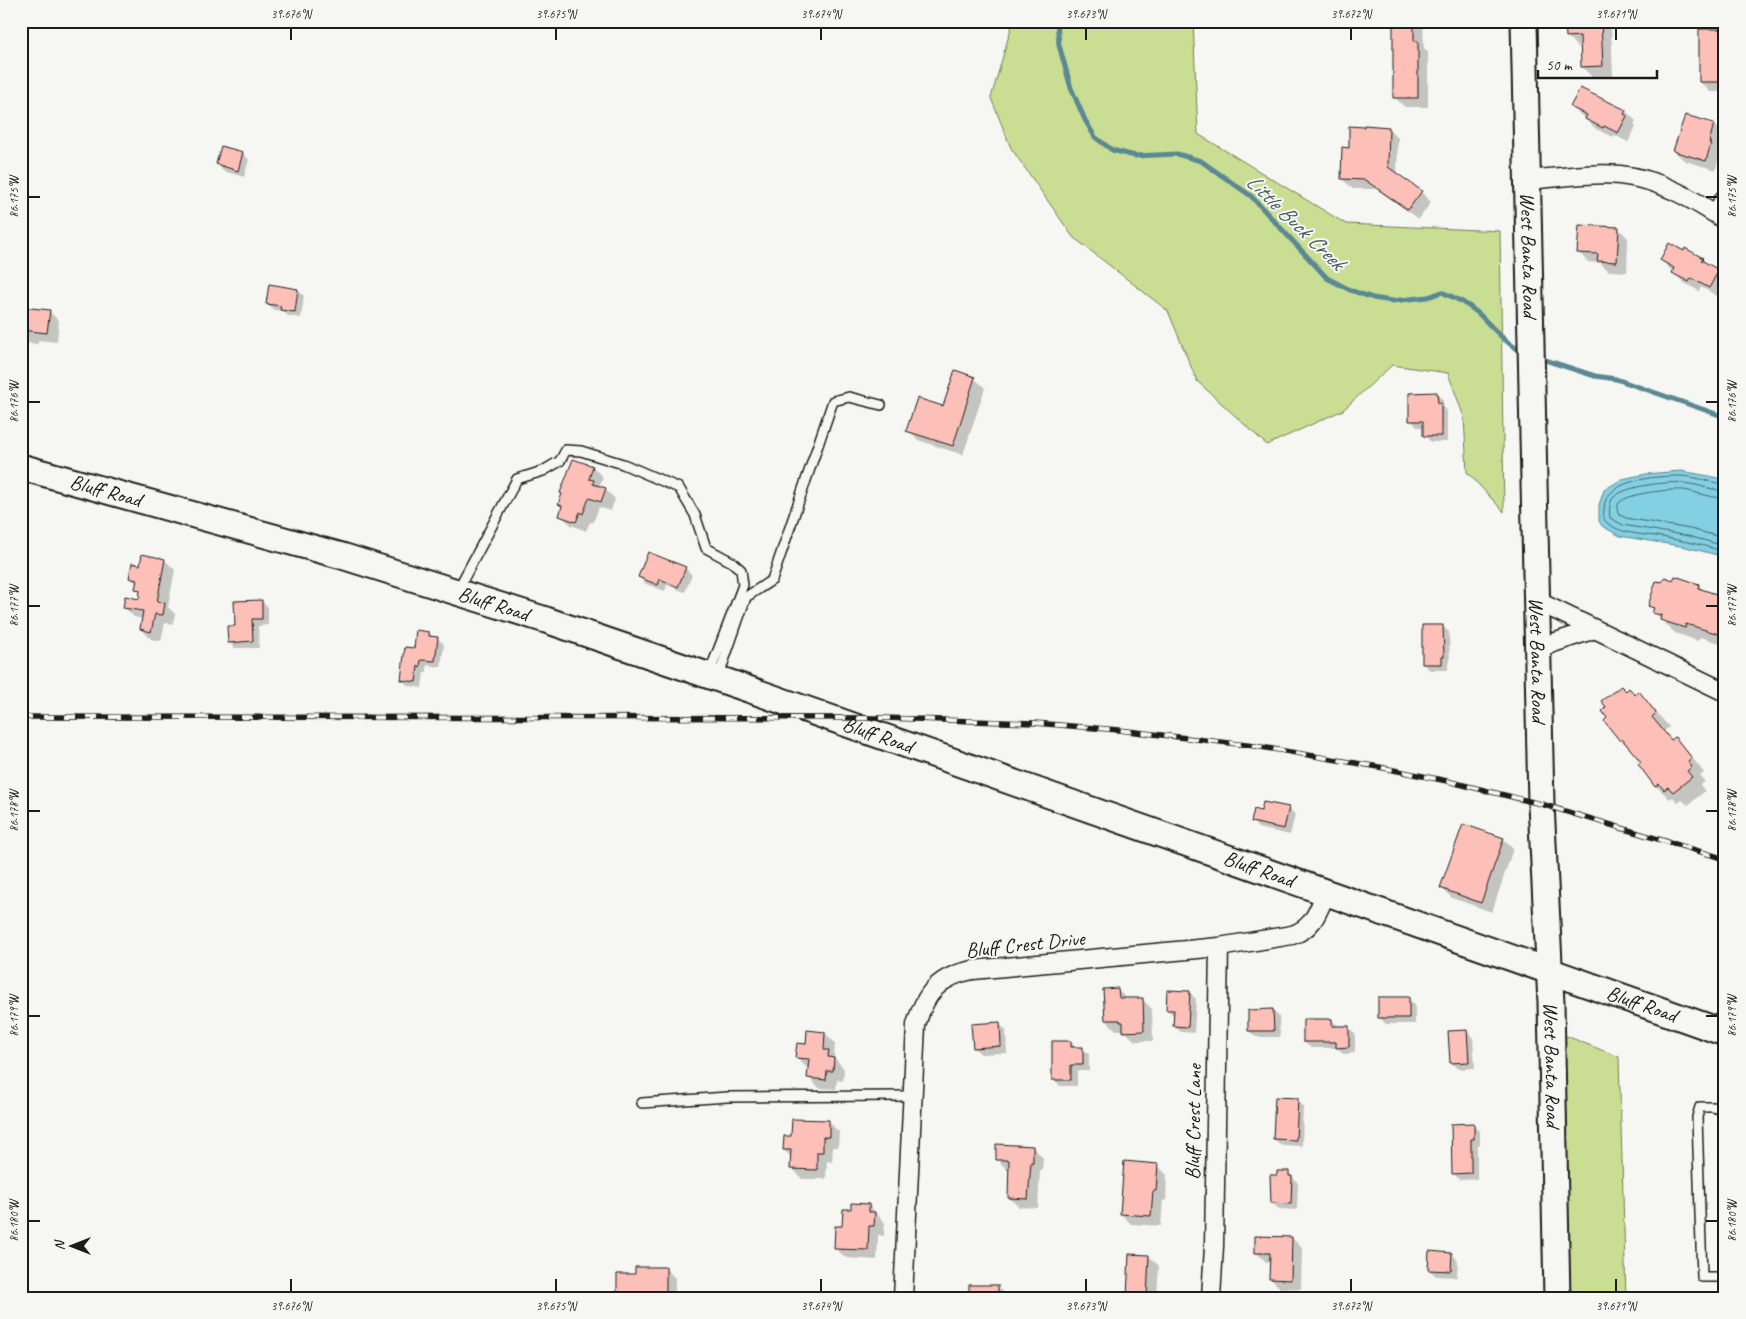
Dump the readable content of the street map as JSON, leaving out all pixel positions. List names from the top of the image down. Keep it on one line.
{"streets":{"main road":["West Banta Road","Bluff Road"],"street":["Bluff Crest Drive","Bluff Crest Lane"]},"crossings":[["West Banta Road","Bluff Road"],["Bluff Road","Bluff Crest Drive"],["Bluff Crest Drive","Bluff Crest Lane"]],"water":["Little Buck Creek"],"scale_bar":"50 m","north":"left","coordinates":["39.676°N","39.675°N","39.674°N","39.673°N","39.672°N","39.671°N","86.175°W","86.176°W","86.177°W","86.178°W","86.179°W","86.180°W"]}
